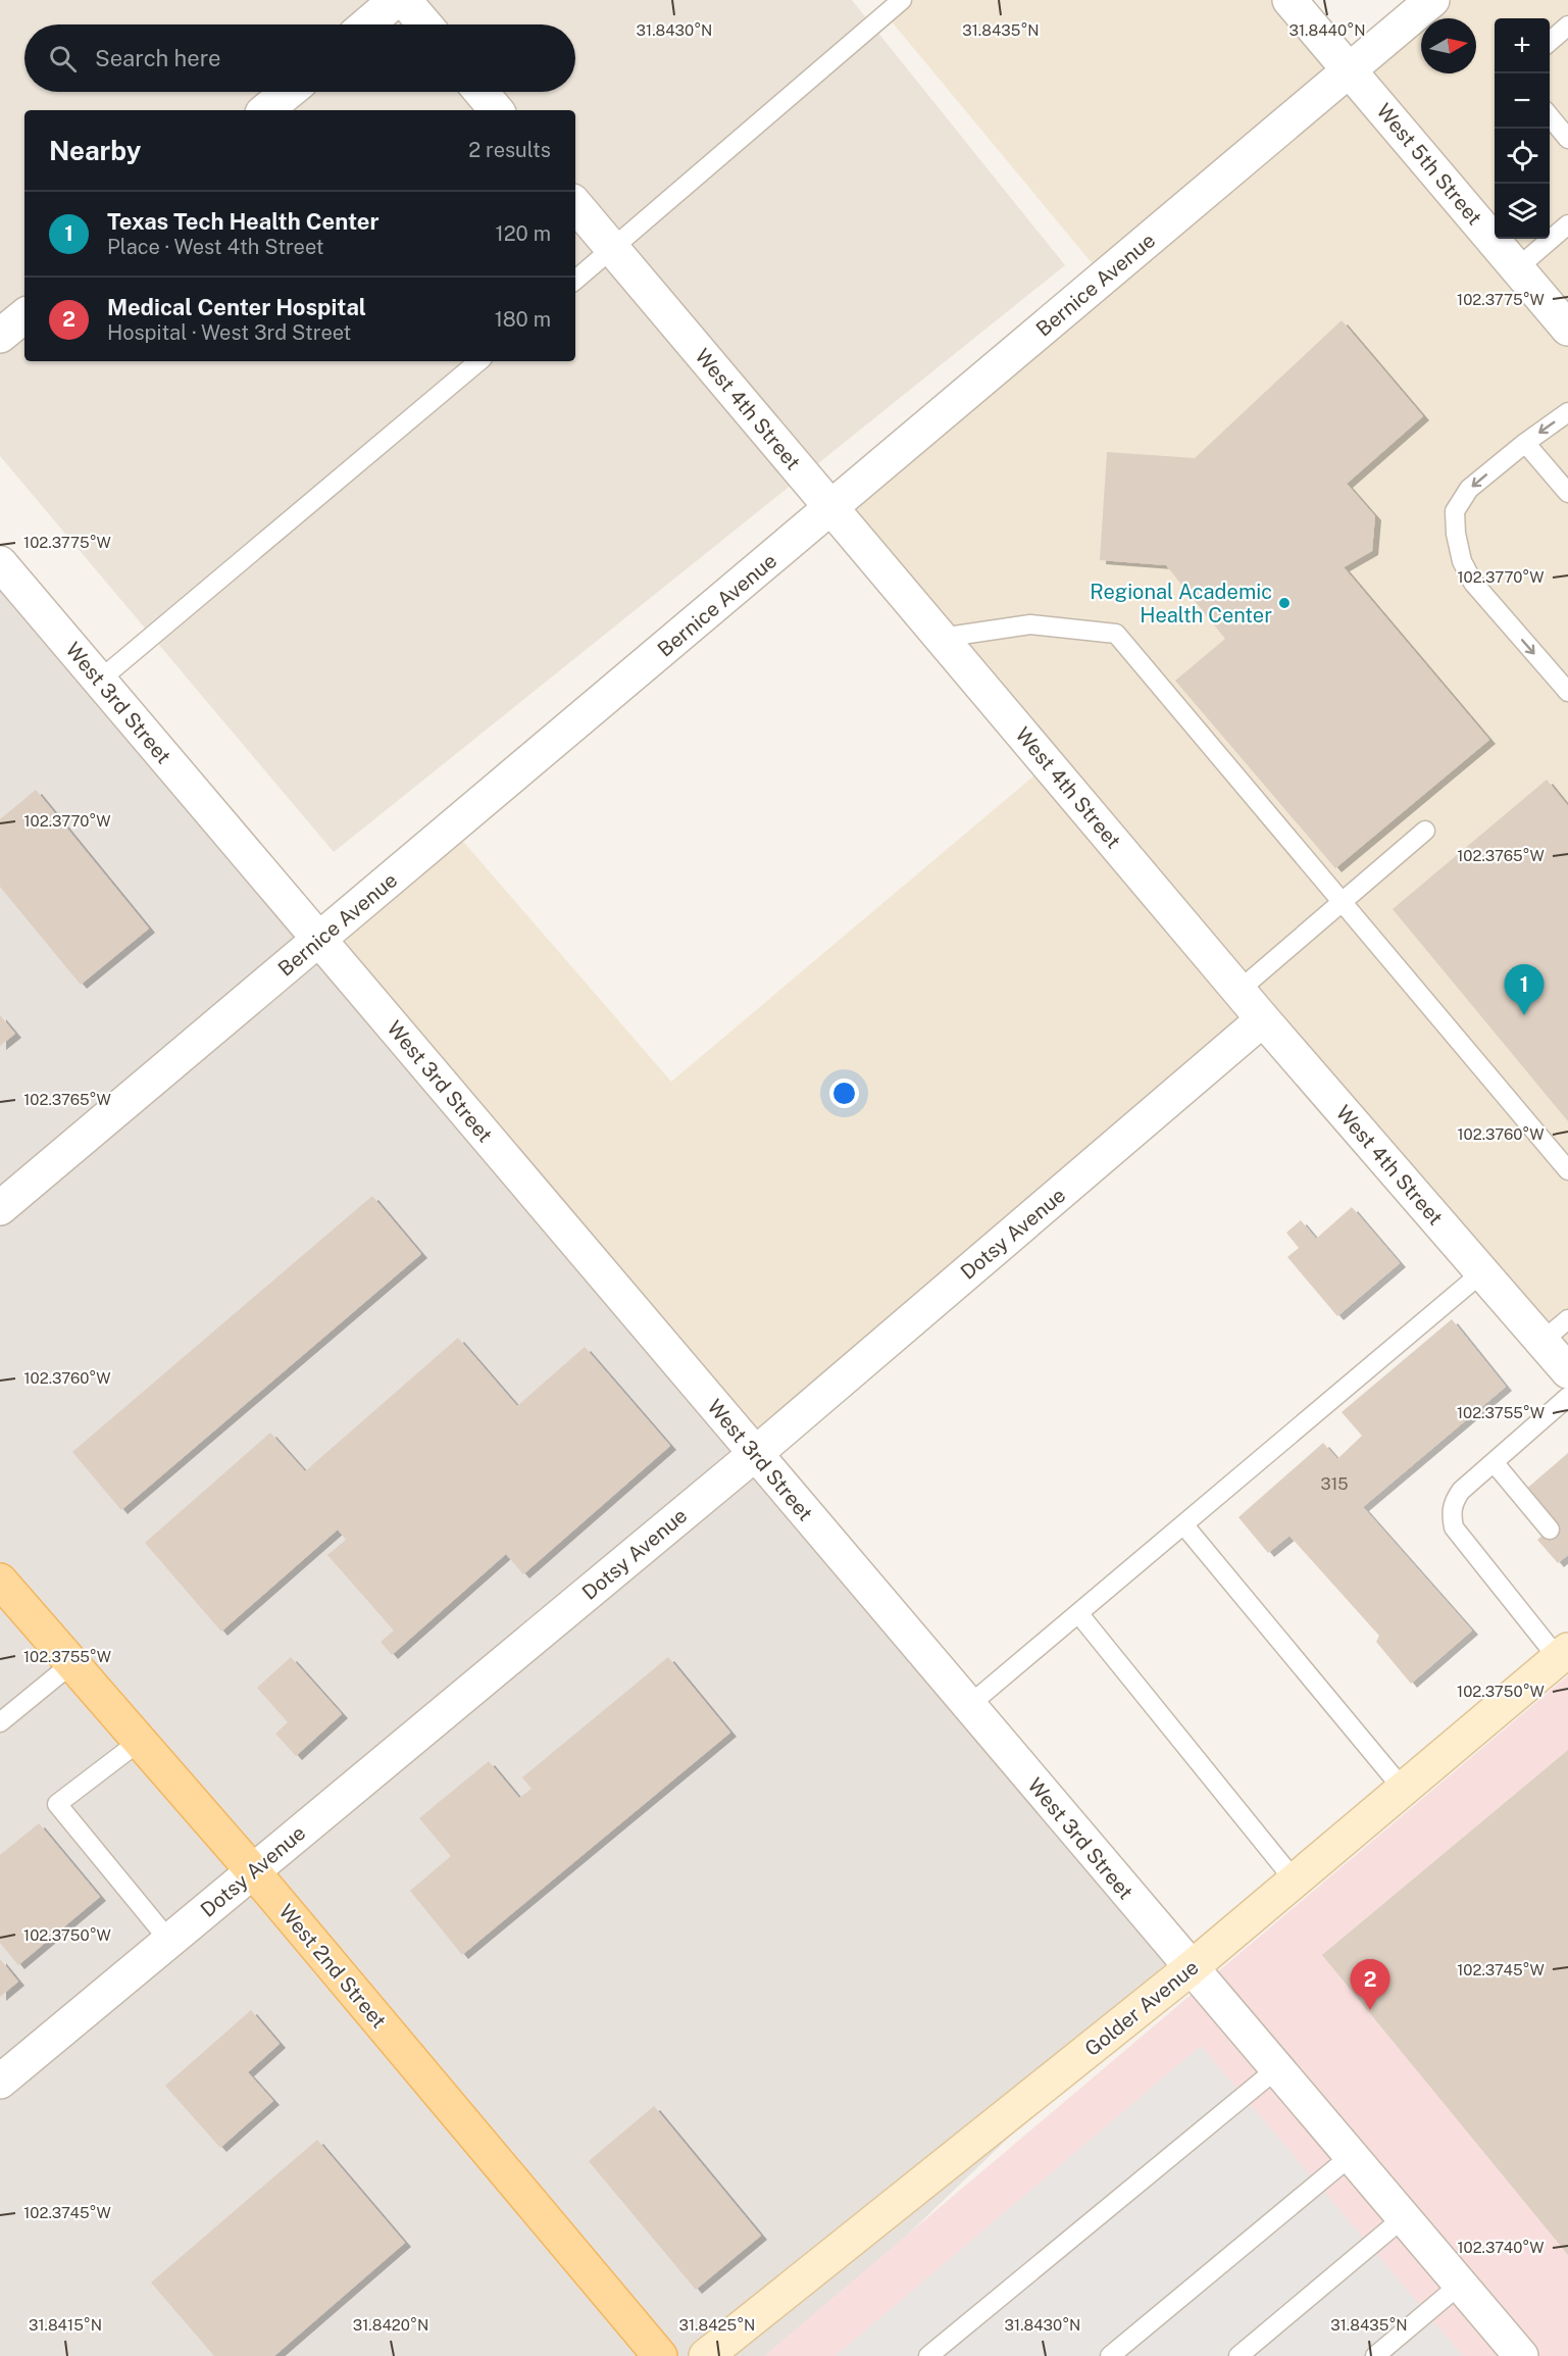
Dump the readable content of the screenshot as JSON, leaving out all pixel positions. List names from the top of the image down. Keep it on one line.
{"streets":{"main road":["West 2nd Street","Golder Avenue"],"street":["West 5th Street","Bernice Avenue","West 4th Street","West 3rd Street","Dotsy Avenue"]},"crossings":[["West 5th Street","Bernice Avenue"],["Bernice Avenue","West 4th Street"],["Bernice Avenue","West 3rd Street"],["West 4th Street","Dotsy Avenue"],["West 3rd Street","Dotsy Avenue"],["West 3rd Street","Golder Avenue"],["Dotsy Avenue","West 2nd Street"]],"places":["Regional Academic Health Center"],"house_numbers":["315"],"north":"right","page":{"map_buttons":["+","−"],"search":"Search here","heading":["Nearby","2 results"],"list":[{"mark":"1","name":"Texas Tech Health Center","note":"Place · West 4th Street","value":"120 m"},{"mark":"2","name":"Medical Center Hospital","note":"Hospital · West 3rd Street","value":"180 m"}],"pins":["1","2"]},"coordinates":["31.8430°N","31.8435°N","31.8440°N","102.3775°W","102.3770°W","102.3765°W","102.3760°W","102.3755°W","102.3750°W","102.3745°W","102.3740°W","31.8415°N","31.8420°N","31.8425°N"]}
